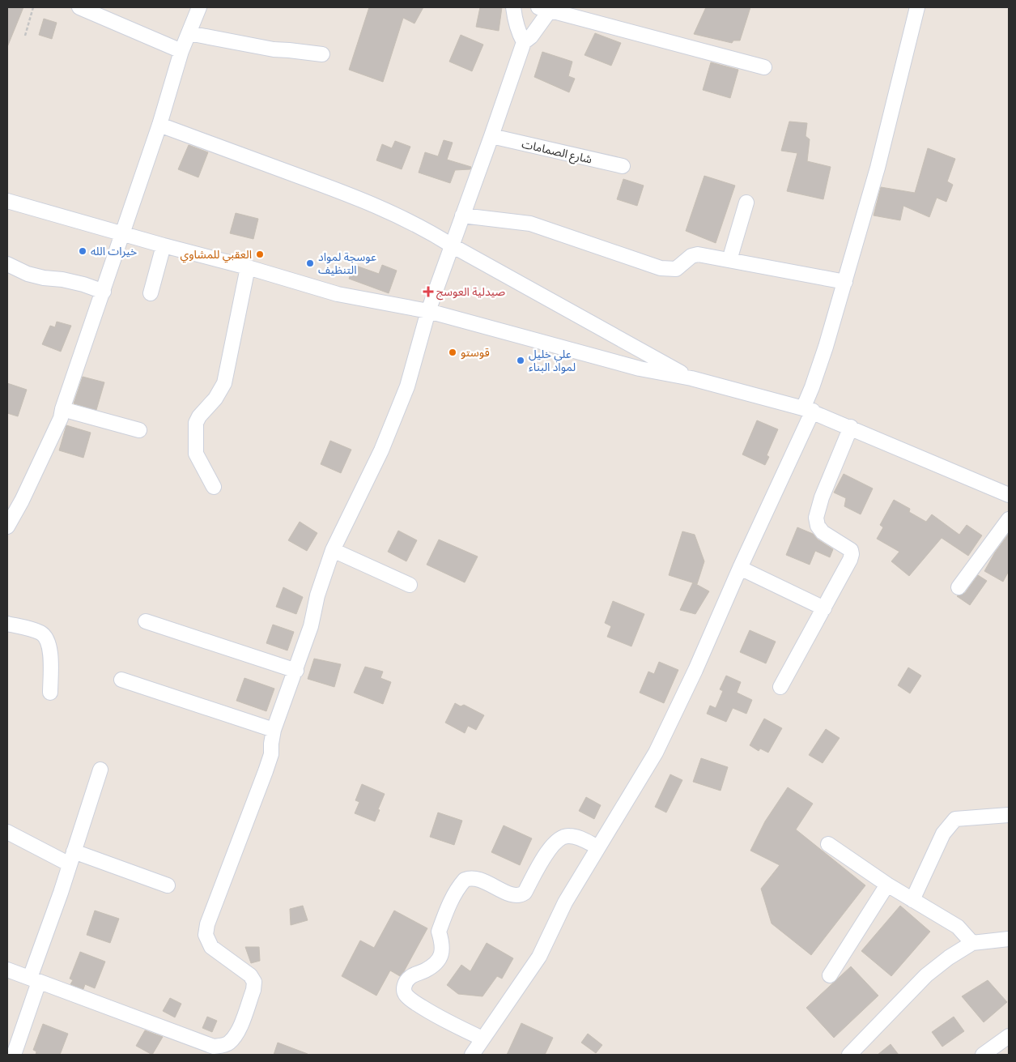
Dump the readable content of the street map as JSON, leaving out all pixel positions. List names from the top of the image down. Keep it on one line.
{"streets":{"street":["شارع الصمامات"]},"places":{"other":["خيرات الله","العقبي للمشاوي","عوسجة لمواد التنظيف","قوستو","علي خليل لمواد البناء"],"health":["صيدلية العوسج"]}}
